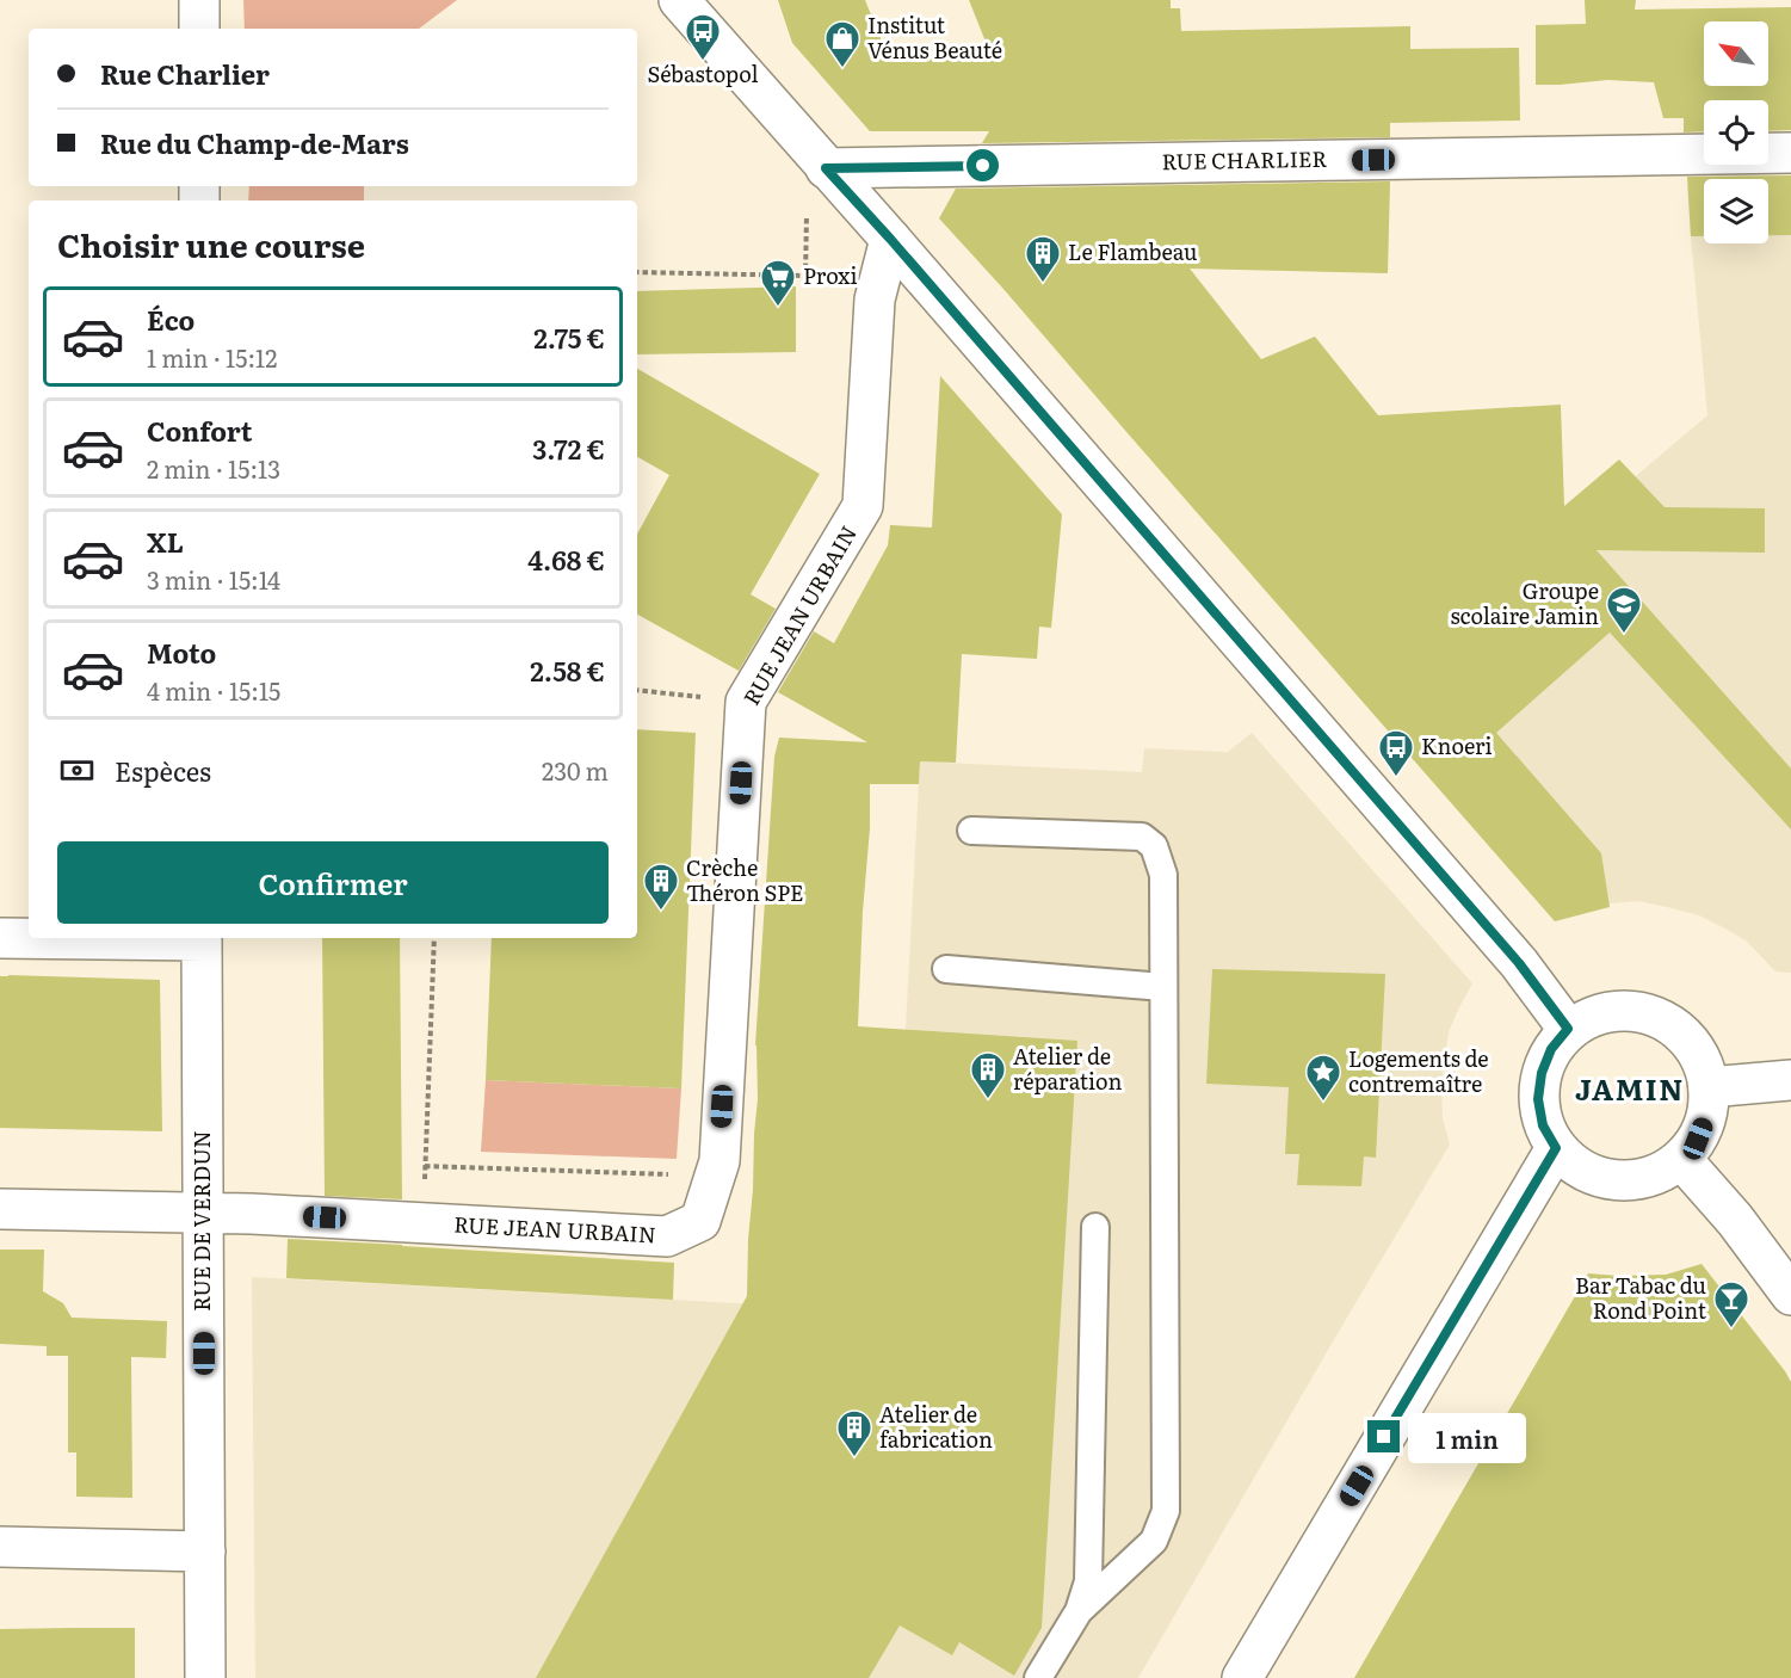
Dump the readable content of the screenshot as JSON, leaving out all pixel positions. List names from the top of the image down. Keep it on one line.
{"streets":{"street":["RUE CHARLIER","RUE JEAN URBAIN","RUE DE VERDUN"]},"crossings":[["RUE JEAN URBAIN","RUE DE VERDUN"]],"districts":["JAMIN"],"places":{"bus stop":["Sébastopol","Knoeri"],"shop":["Institut Vénus Beauté"],"building":["Le Flambeau","Crèche Théron SPE","Atelier de réparation","Atelier de fabrication"],"supermarket":["Proxi"],"school or university":["Groupe scolaire Jamin"],"place":["Logements de contremaître"],"bar":["Bar Tabac du Rond Point"]},"north":"top left","page":{"banner":["Rue Charlier","Rue du Champ-de-Mars"],"heading":"Choisir une course","list":[{"name":"Éco","note":"1 min · 15:12","value":"2.75 €"},{"name":"Confort","note":"2 min · 15:13","value":"3.72 €"},{"name":"XL","note":"3 min · 15:14","value":"4.68 €"},{"name":"Moto","note":"4 min · 15:15","value":"2.58 €"}],"pay":["Espèces","230 m"],"buttons":"Confirmer","bubble":"1 min"}}
